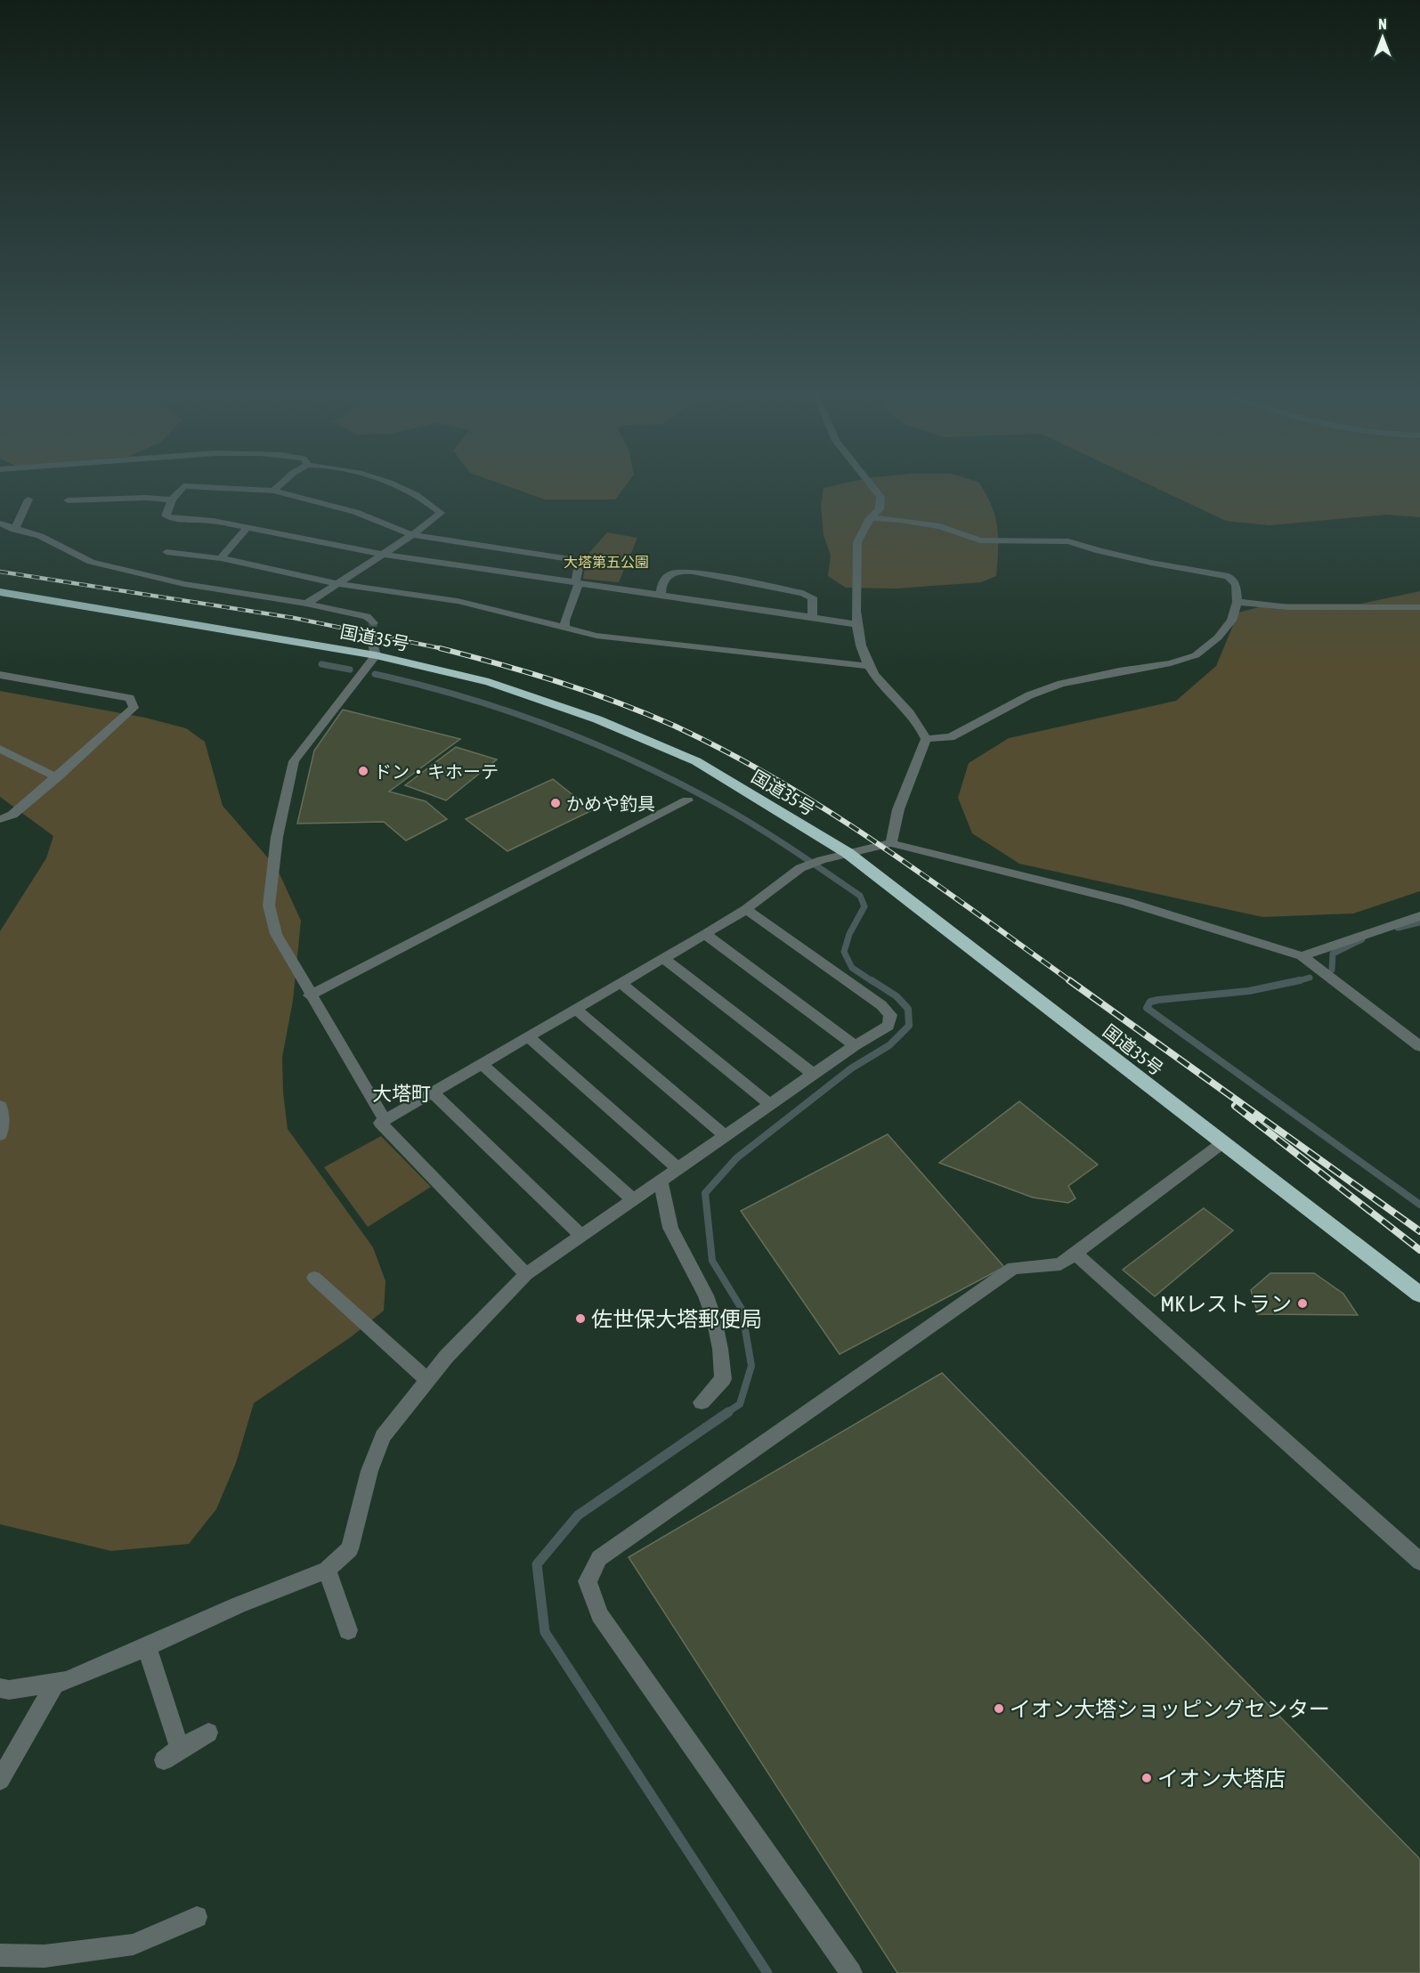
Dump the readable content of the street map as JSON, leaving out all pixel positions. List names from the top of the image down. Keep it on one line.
{"streets":{"highway":["国道35号"]},"districts":["大塔町"],"parks":["大塔第五公園"],"places":["ドン・キホーテ","かめや釣具","MKレストラン","佐世保大塔郵便局","イオン大塔ショッピングセンター","イオン大塔店"],"north":"top"}
